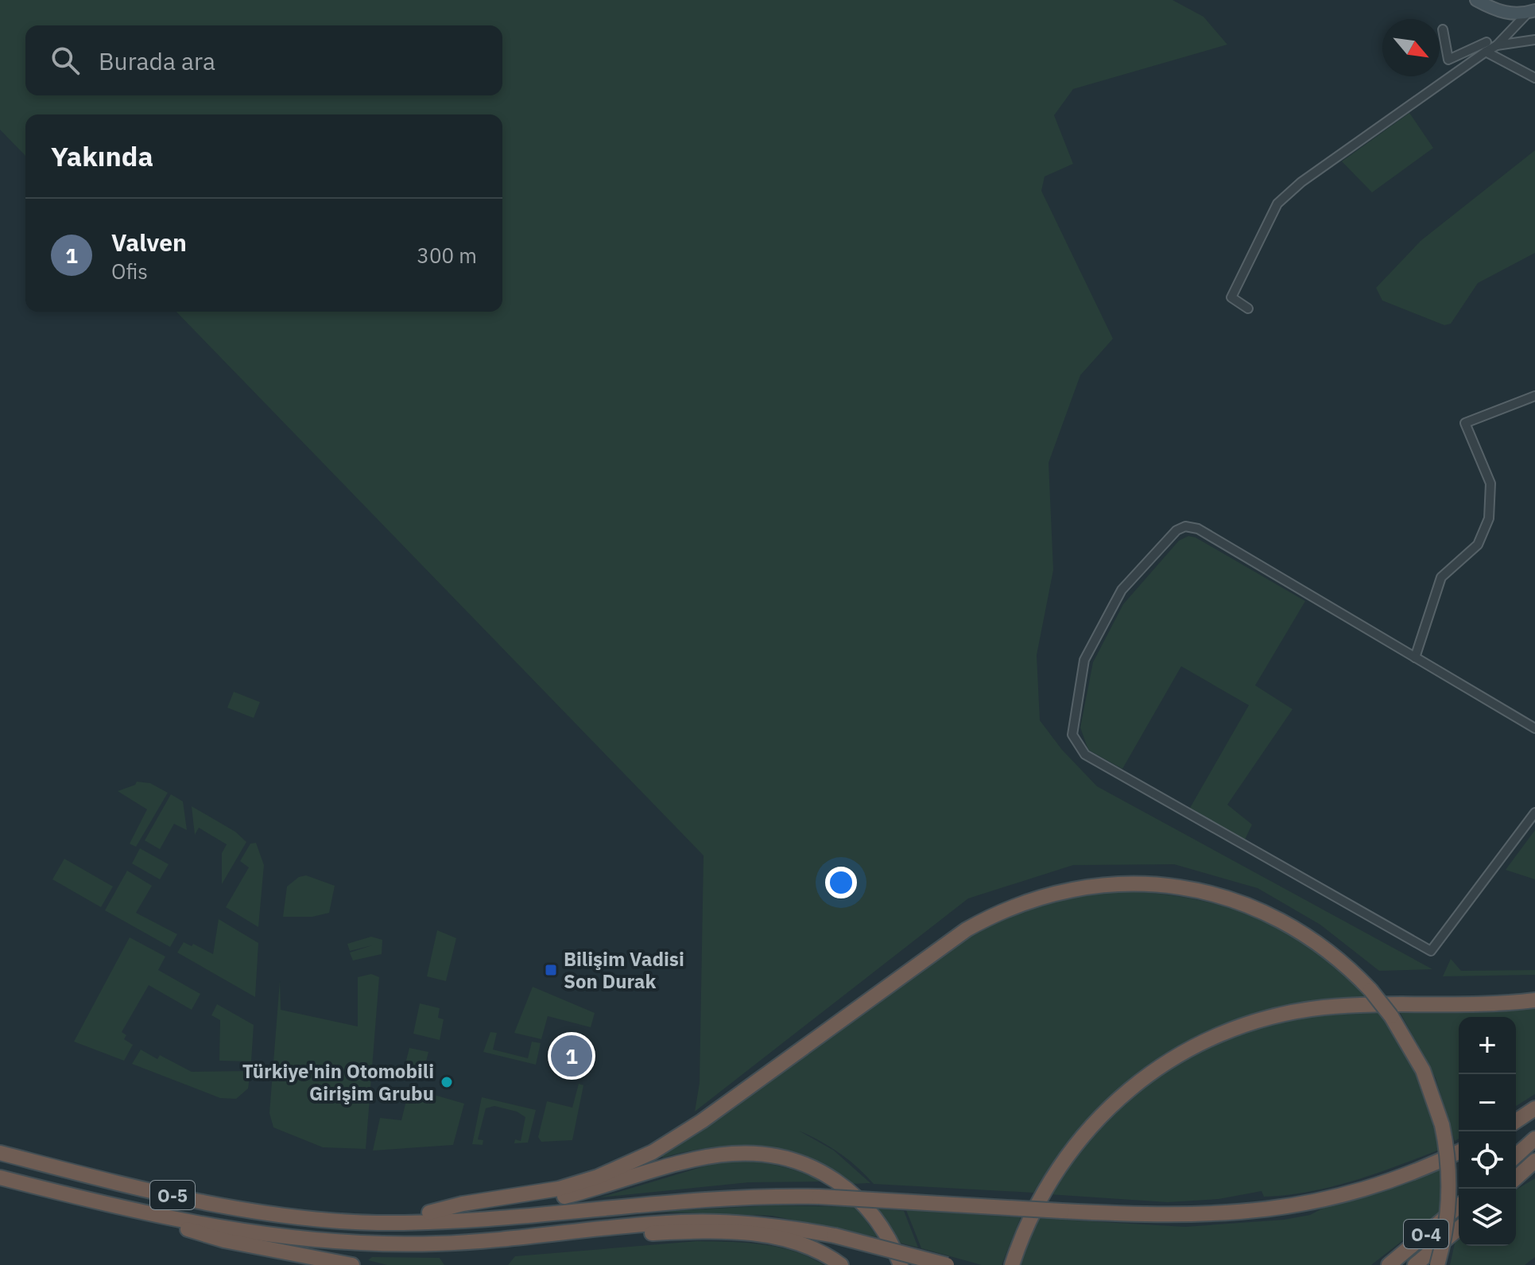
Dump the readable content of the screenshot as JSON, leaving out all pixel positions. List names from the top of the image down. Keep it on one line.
{"streets":{"highway":["O-5","O-4"]},"places":{"transit":["Bilişim Vadisi Son Durak"],"other":["Türkiye'nin Otomobili Girişim Grubu"]},"north":"bottom right","page":{"search":"Burada ara","heading":"Yakında","list":[{"mark":"1","name":"Valven","note":"Ofis","value":"300 m"}],"map_buttons":["+","−"],"pins":"1"}}
